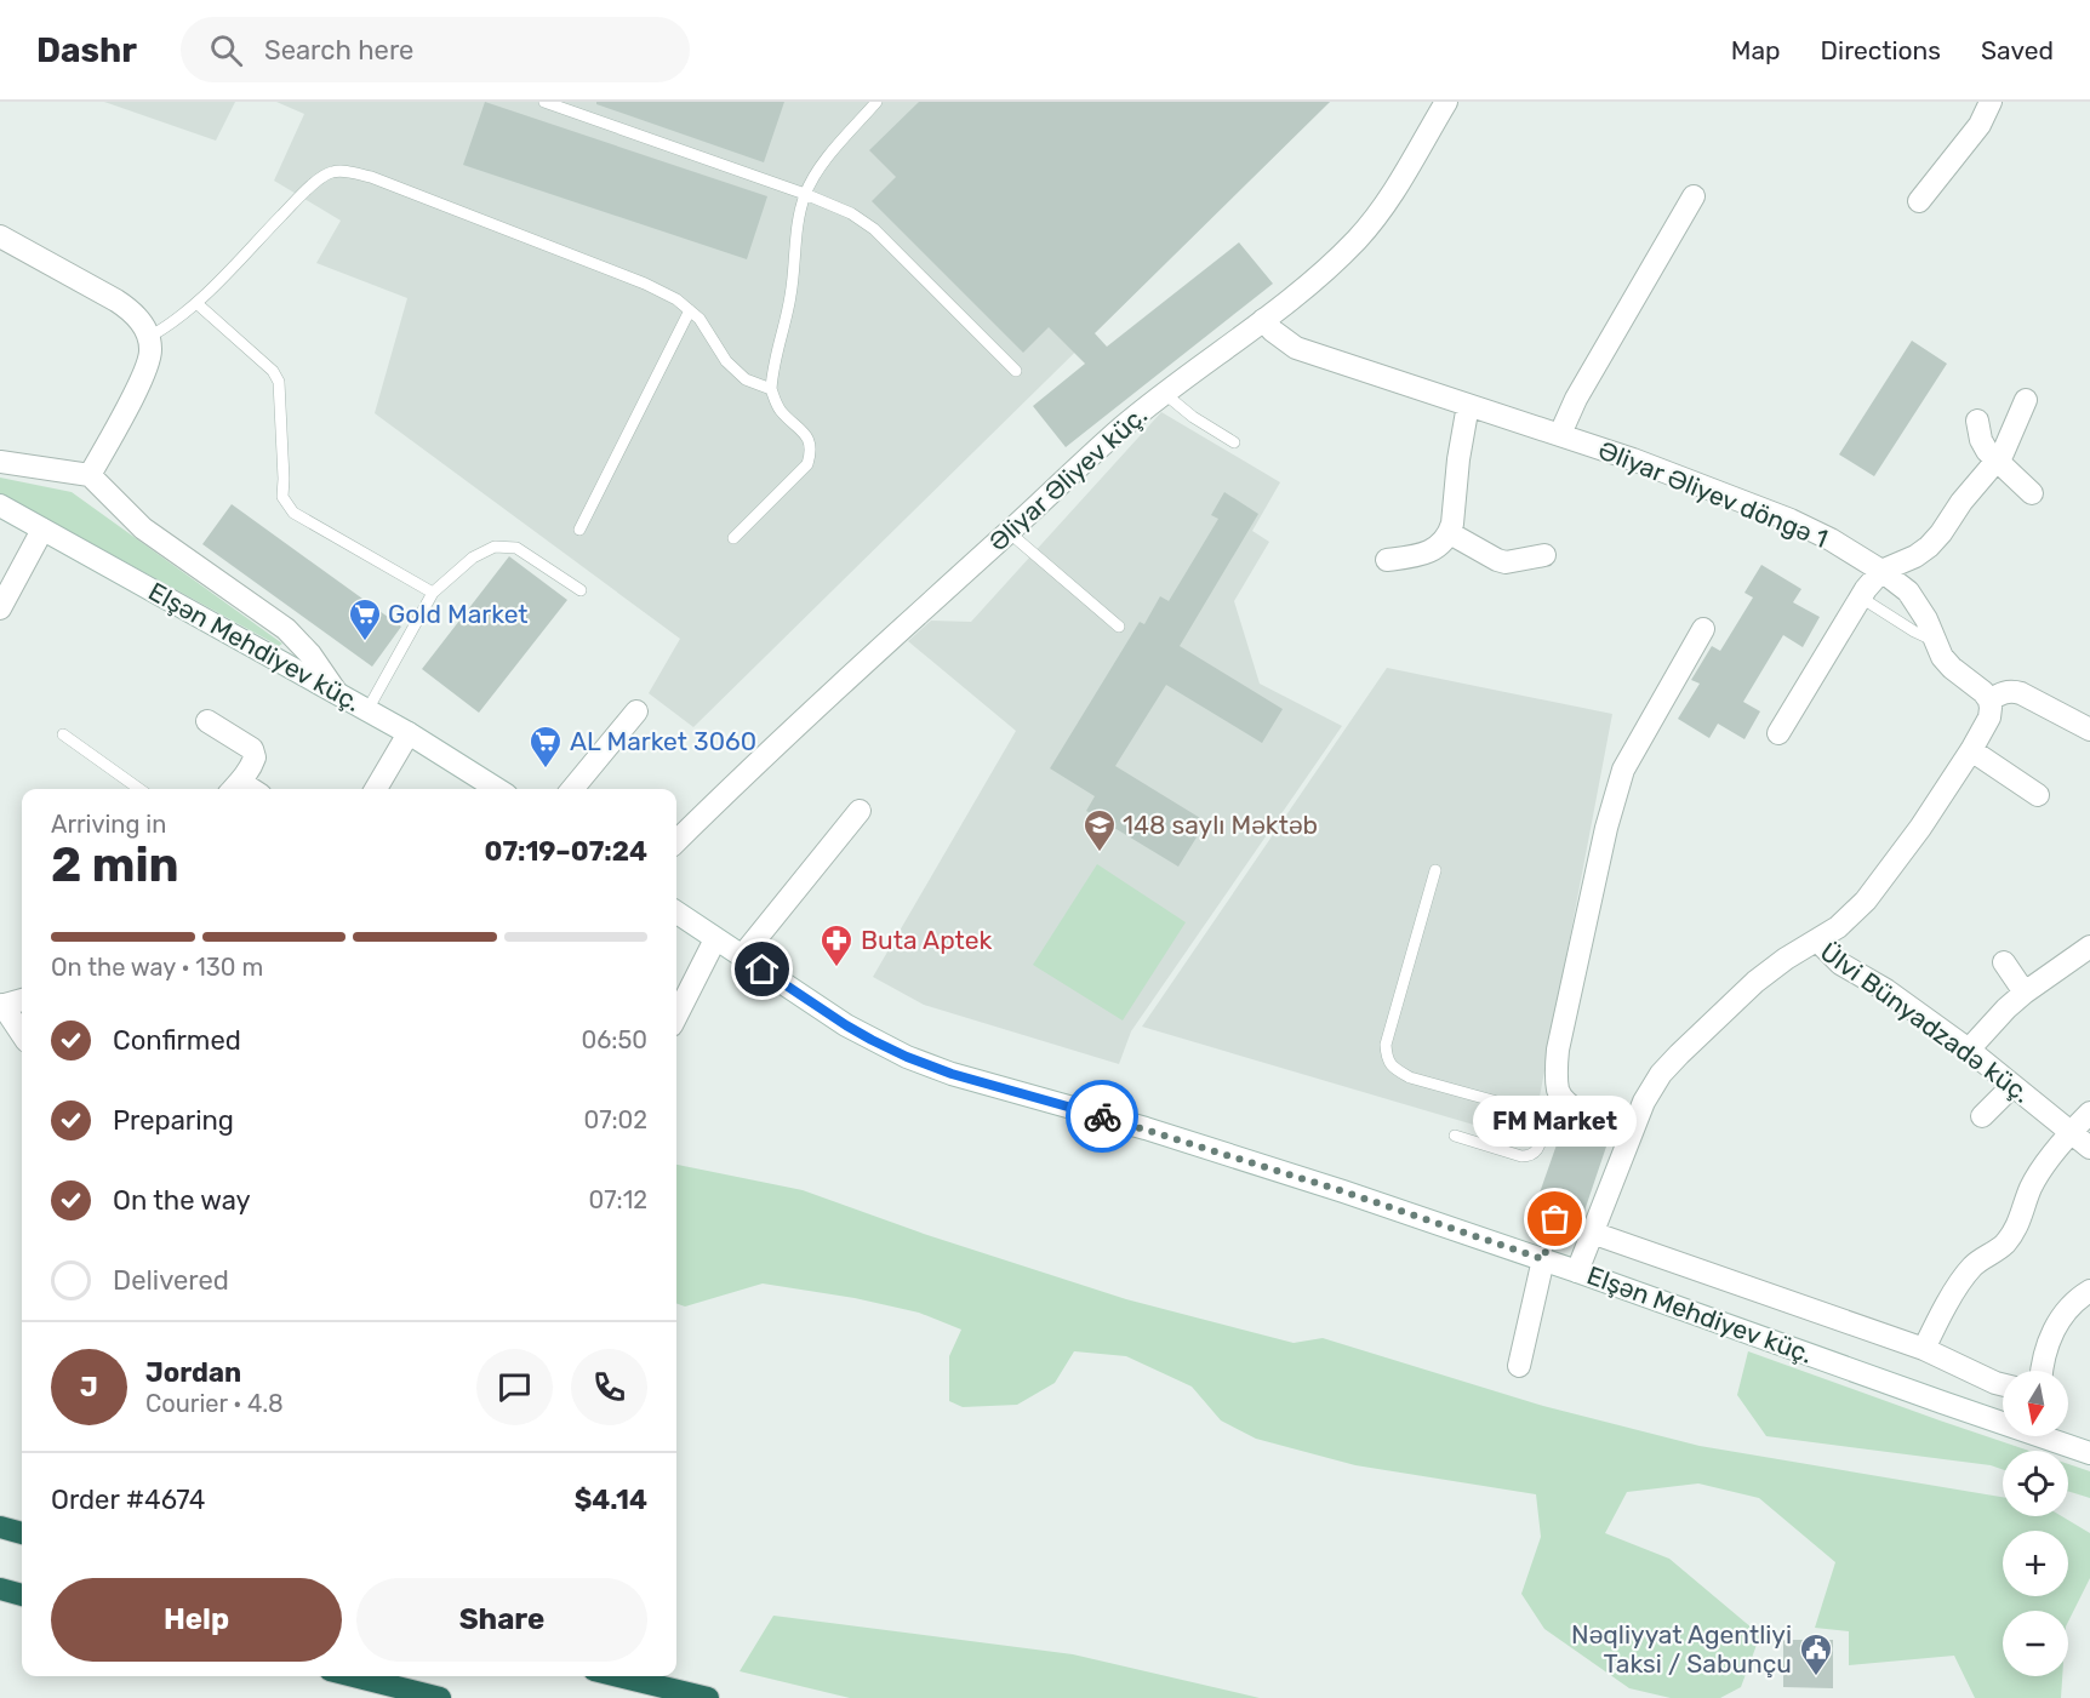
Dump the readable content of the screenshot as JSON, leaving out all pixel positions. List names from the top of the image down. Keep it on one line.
{"streets":{"street":["Əliyar Əliyev küç.","Əliyar Əliyev döngə 1","Elşən Mehdiyev küç.","Ülvi Bünyadzadə küç."]},"crossings":[["Əliyar Əliyev küç.","Əliyar Əliyev döngə 1"],["Elşən Mehdiyev küç.","Ülvi Bünyadzadə küç."]],"places":{"supermarket":["Gold Market","AL Market 3060"],"school or university":["148 saylı Məktəb"],"pharmacy":["Buta Aptek"],"other":["FM Market"],"public building":["Nəqliyyat Agentliyi Taksi / Sabunçu"]},"north":"bottom","page":{"header":"Dashr","search":"Search here","nav":["Map","Directions","Saved"],"heading":["2 min","Arriving in","07:19–07:24"],"panel":["Jordan","Courier · 4.8","Order #4674","$4.14"],"bar":"On the way · 130 m","list":[["Confirmed","06:50"],["Preparing","07:02"],["On the way","07:12"],"Delivered"],"bubble":"FM Market","round":"J","map_buttons":["+","−"],"buttons":["Help","Share"]}}
